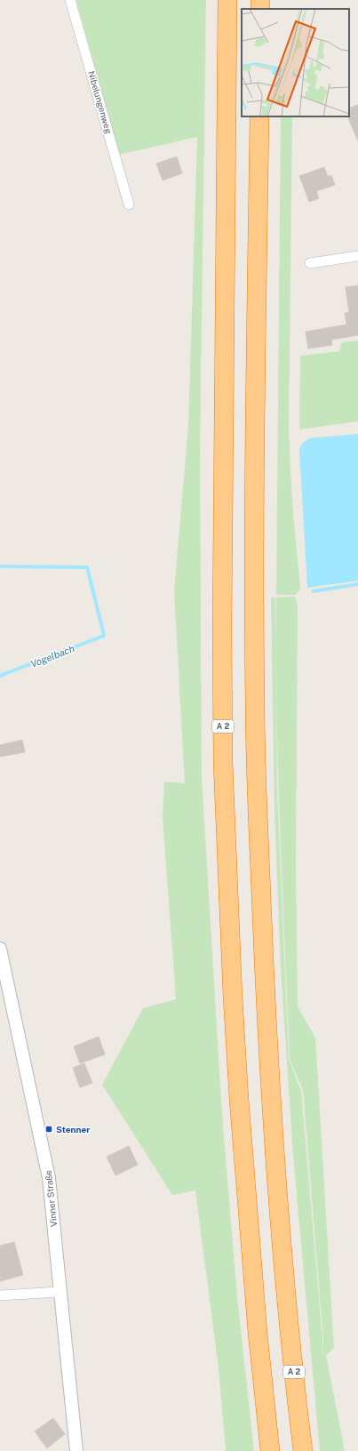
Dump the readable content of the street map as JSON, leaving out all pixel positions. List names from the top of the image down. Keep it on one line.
{"streets":{"highway":["A 2"],"street":["Nibelungenweg","Vinner Straße"]},"water":["Vogelbach"],"places":{"transit":["Stenner"]}}
